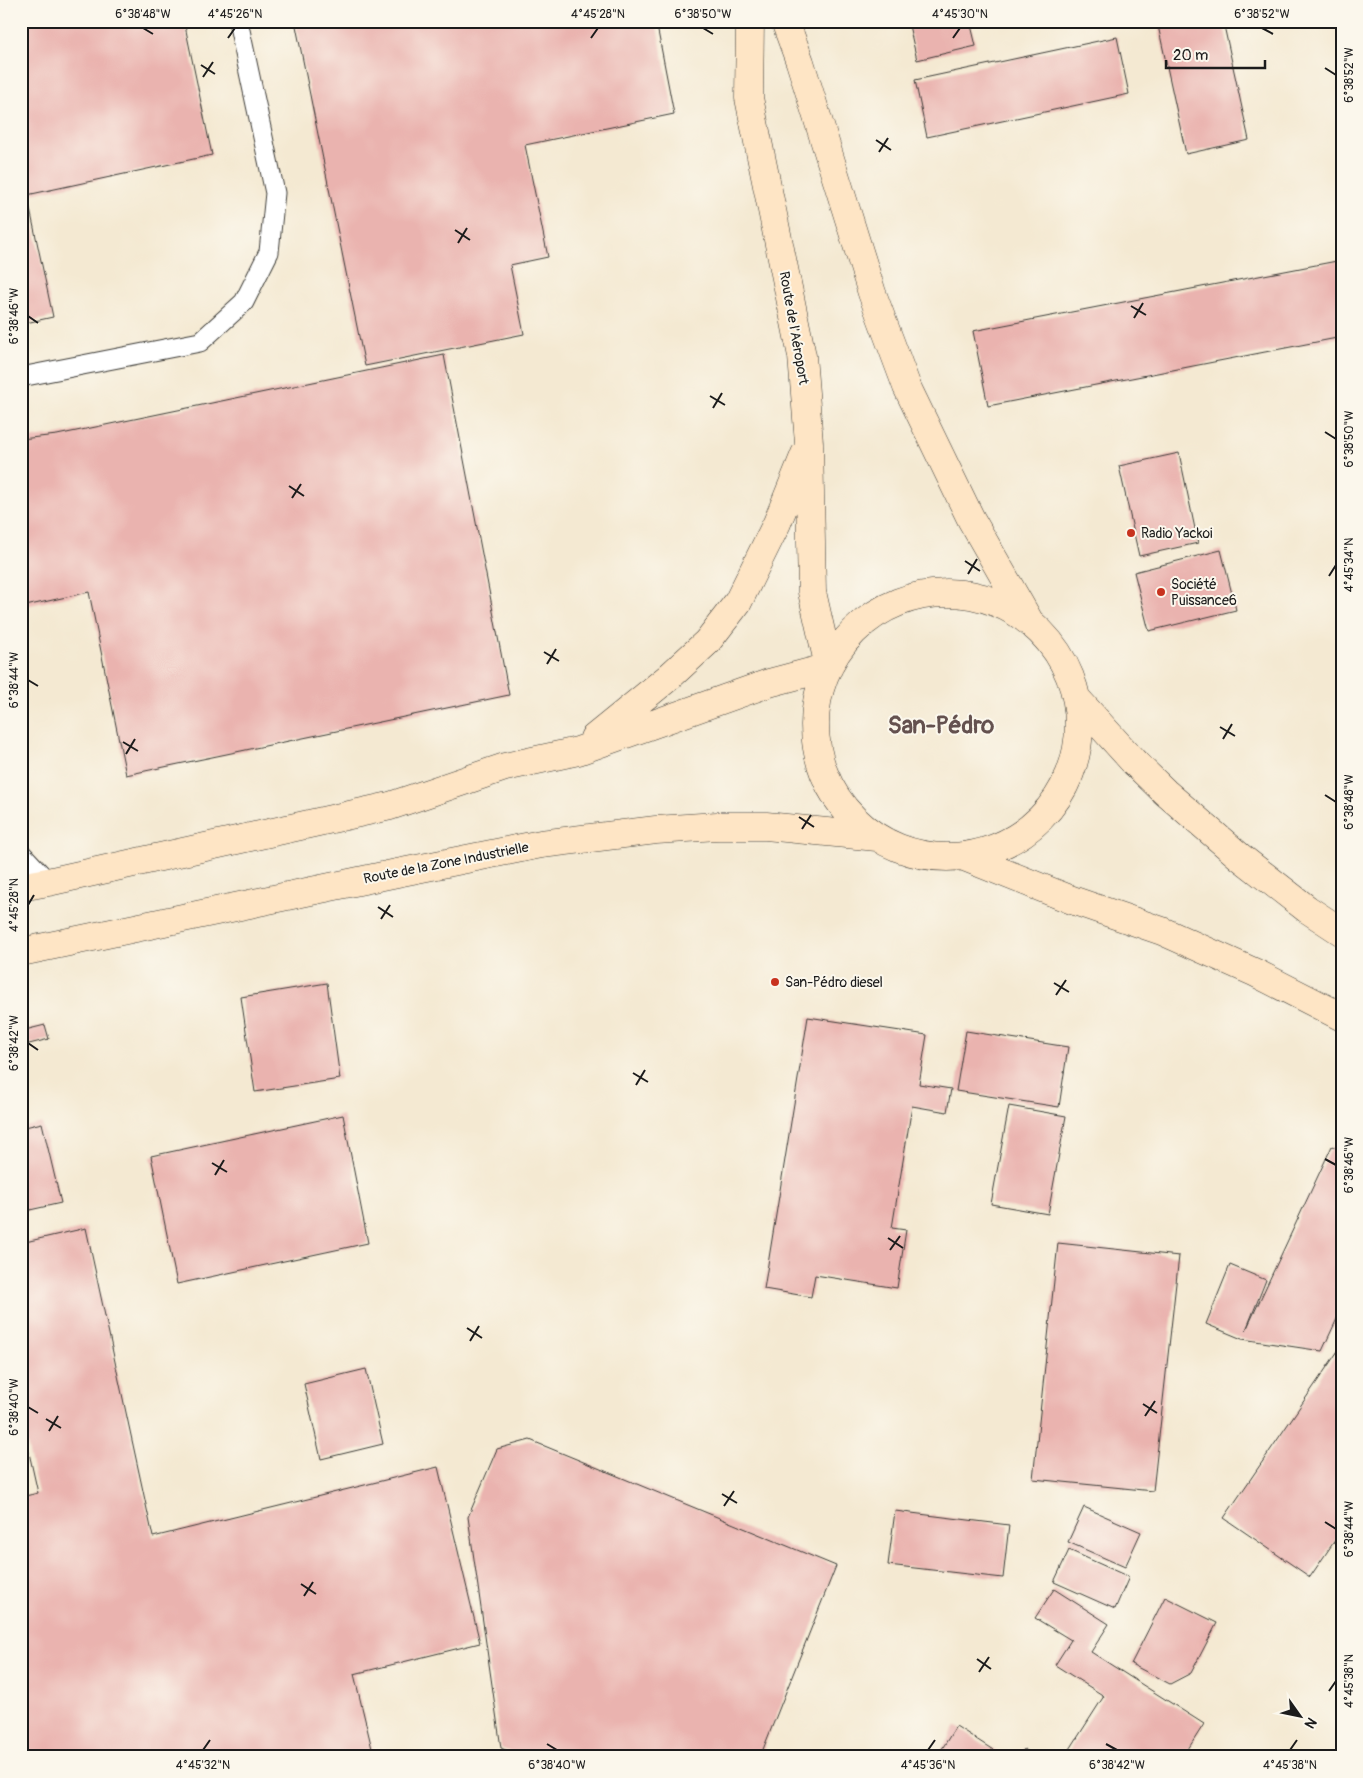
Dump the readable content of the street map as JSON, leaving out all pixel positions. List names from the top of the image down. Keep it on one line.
{"streets":{"main road":["Route de l'Aéroport","Route de la Zone Industrielle"]},"districts":["San-Pédro"],"places":["Radio Yackoi","Société Puissance6","San-Pédro diesel"],"scale_bar":"20 m","north":"bottom right","coordinates":["6°38'48\"W","4°45'26\"N","4°45'28\"N","6°38'50\"W","4°45'30\"N","6°38'52\"W","6°38'46\"W","4°45'34\"N","6°38'44\"W","6°38'42\"W","6°38'40\"W","4°45'38\"N","4°45'32\"N","4°45'36\"N"]}
